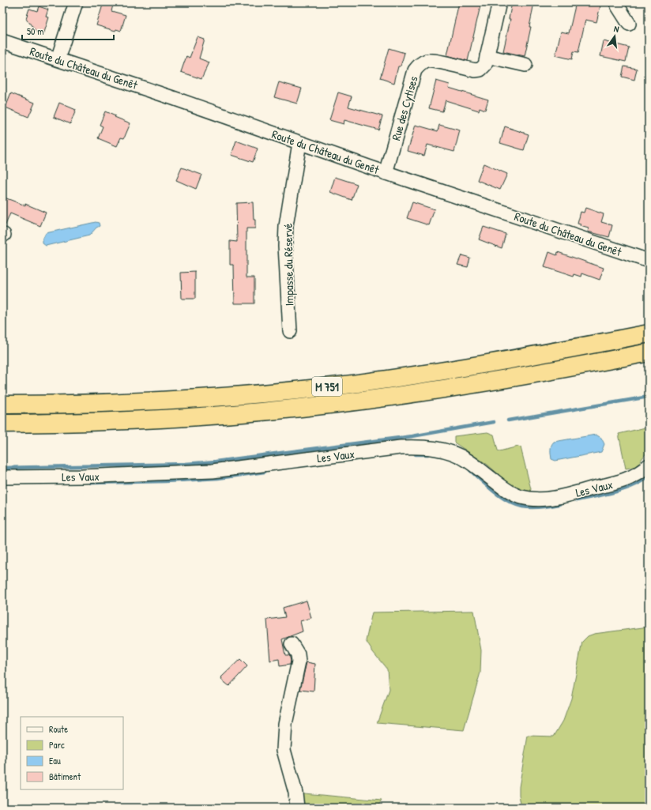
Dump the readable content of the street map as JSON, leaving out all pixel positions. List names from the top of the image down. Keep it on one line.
{"streets":{"highway":["M 751"],"street":["Route du Château du Genêt","Rue des Cytises","Impasse du Réservé","Les Vaux"]},"crossings":[["Route du Château du Genêt","Rue des Cytises"],["Route du Château du Genêt","Impasse du Réservé"]],"legend":["Route","Parc","Eau","Bâtiment"],"scale_bar":"50 m","north":"top"}
